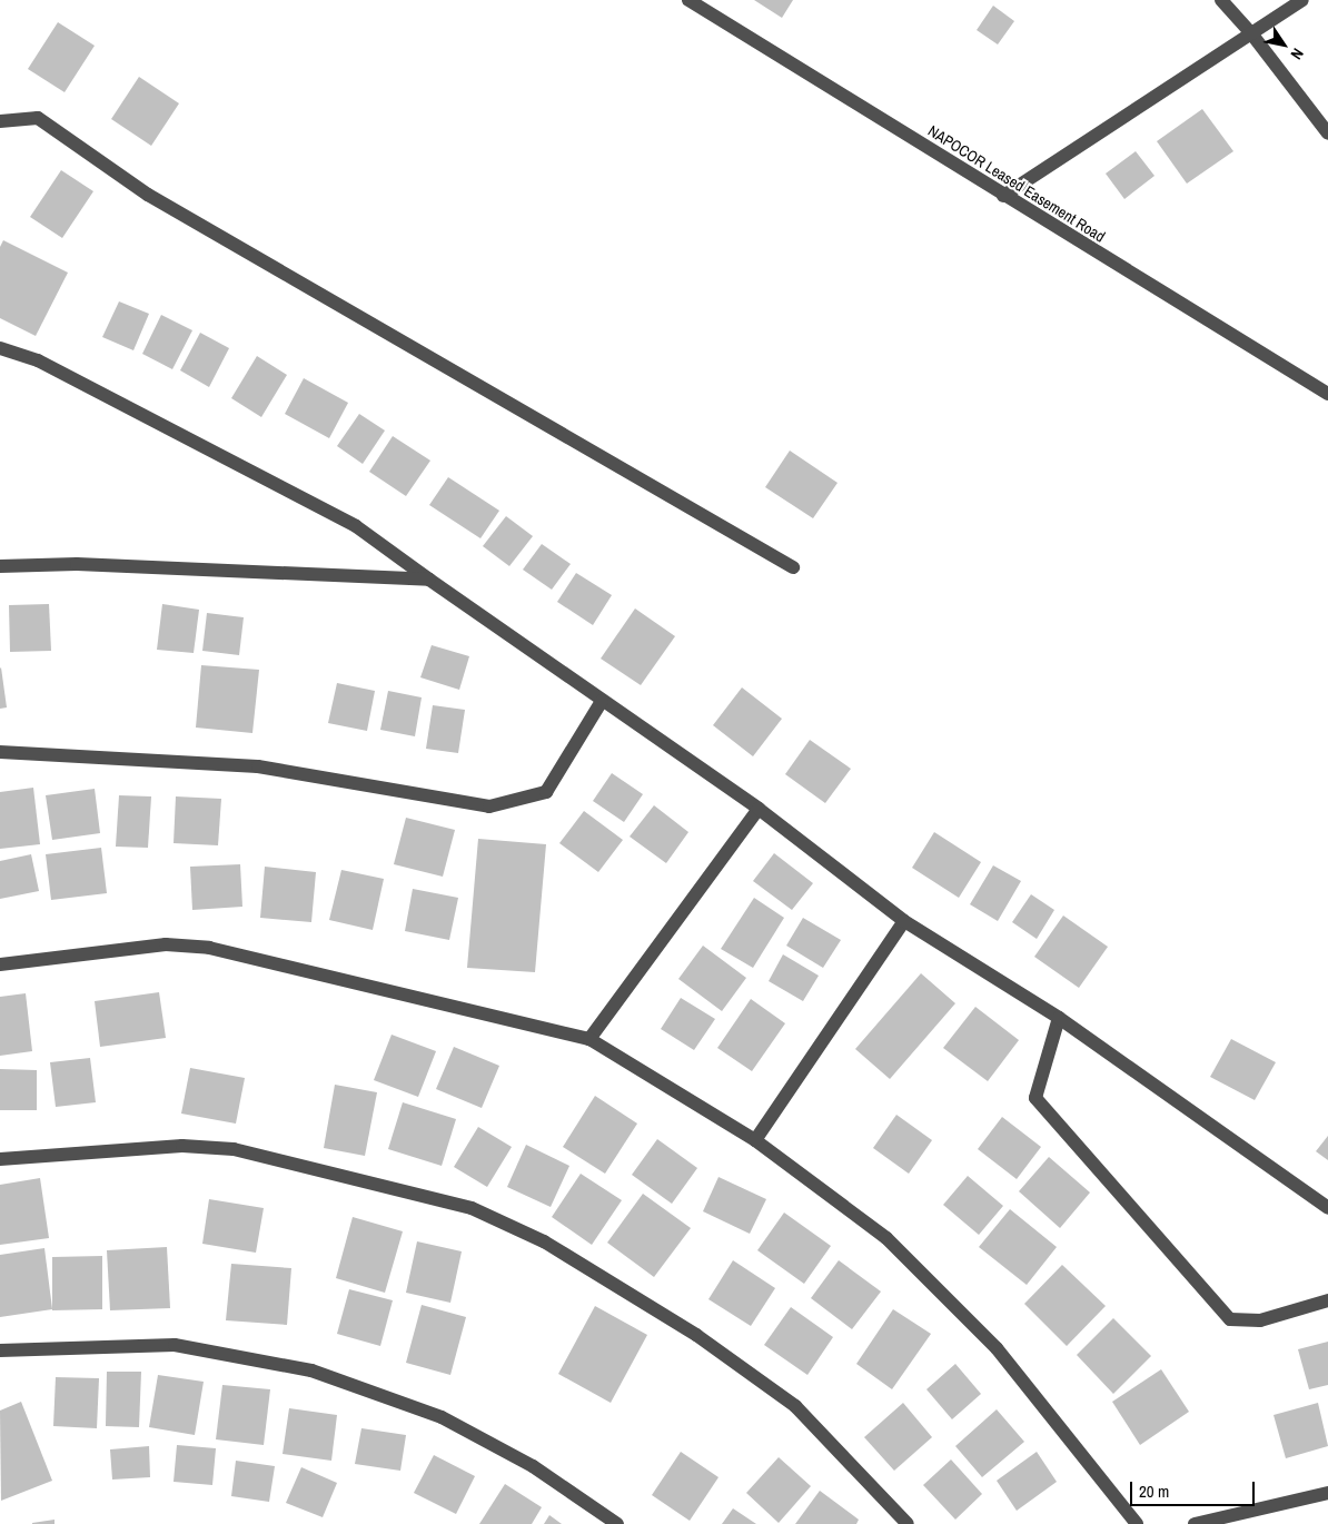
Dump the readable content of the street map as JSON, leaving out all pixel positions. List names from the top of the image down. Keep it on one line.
{"streets":{"street":["NAPOCOR Leased Easement Road"]},"scale_bar":"20 m","north":"bottom right"}
